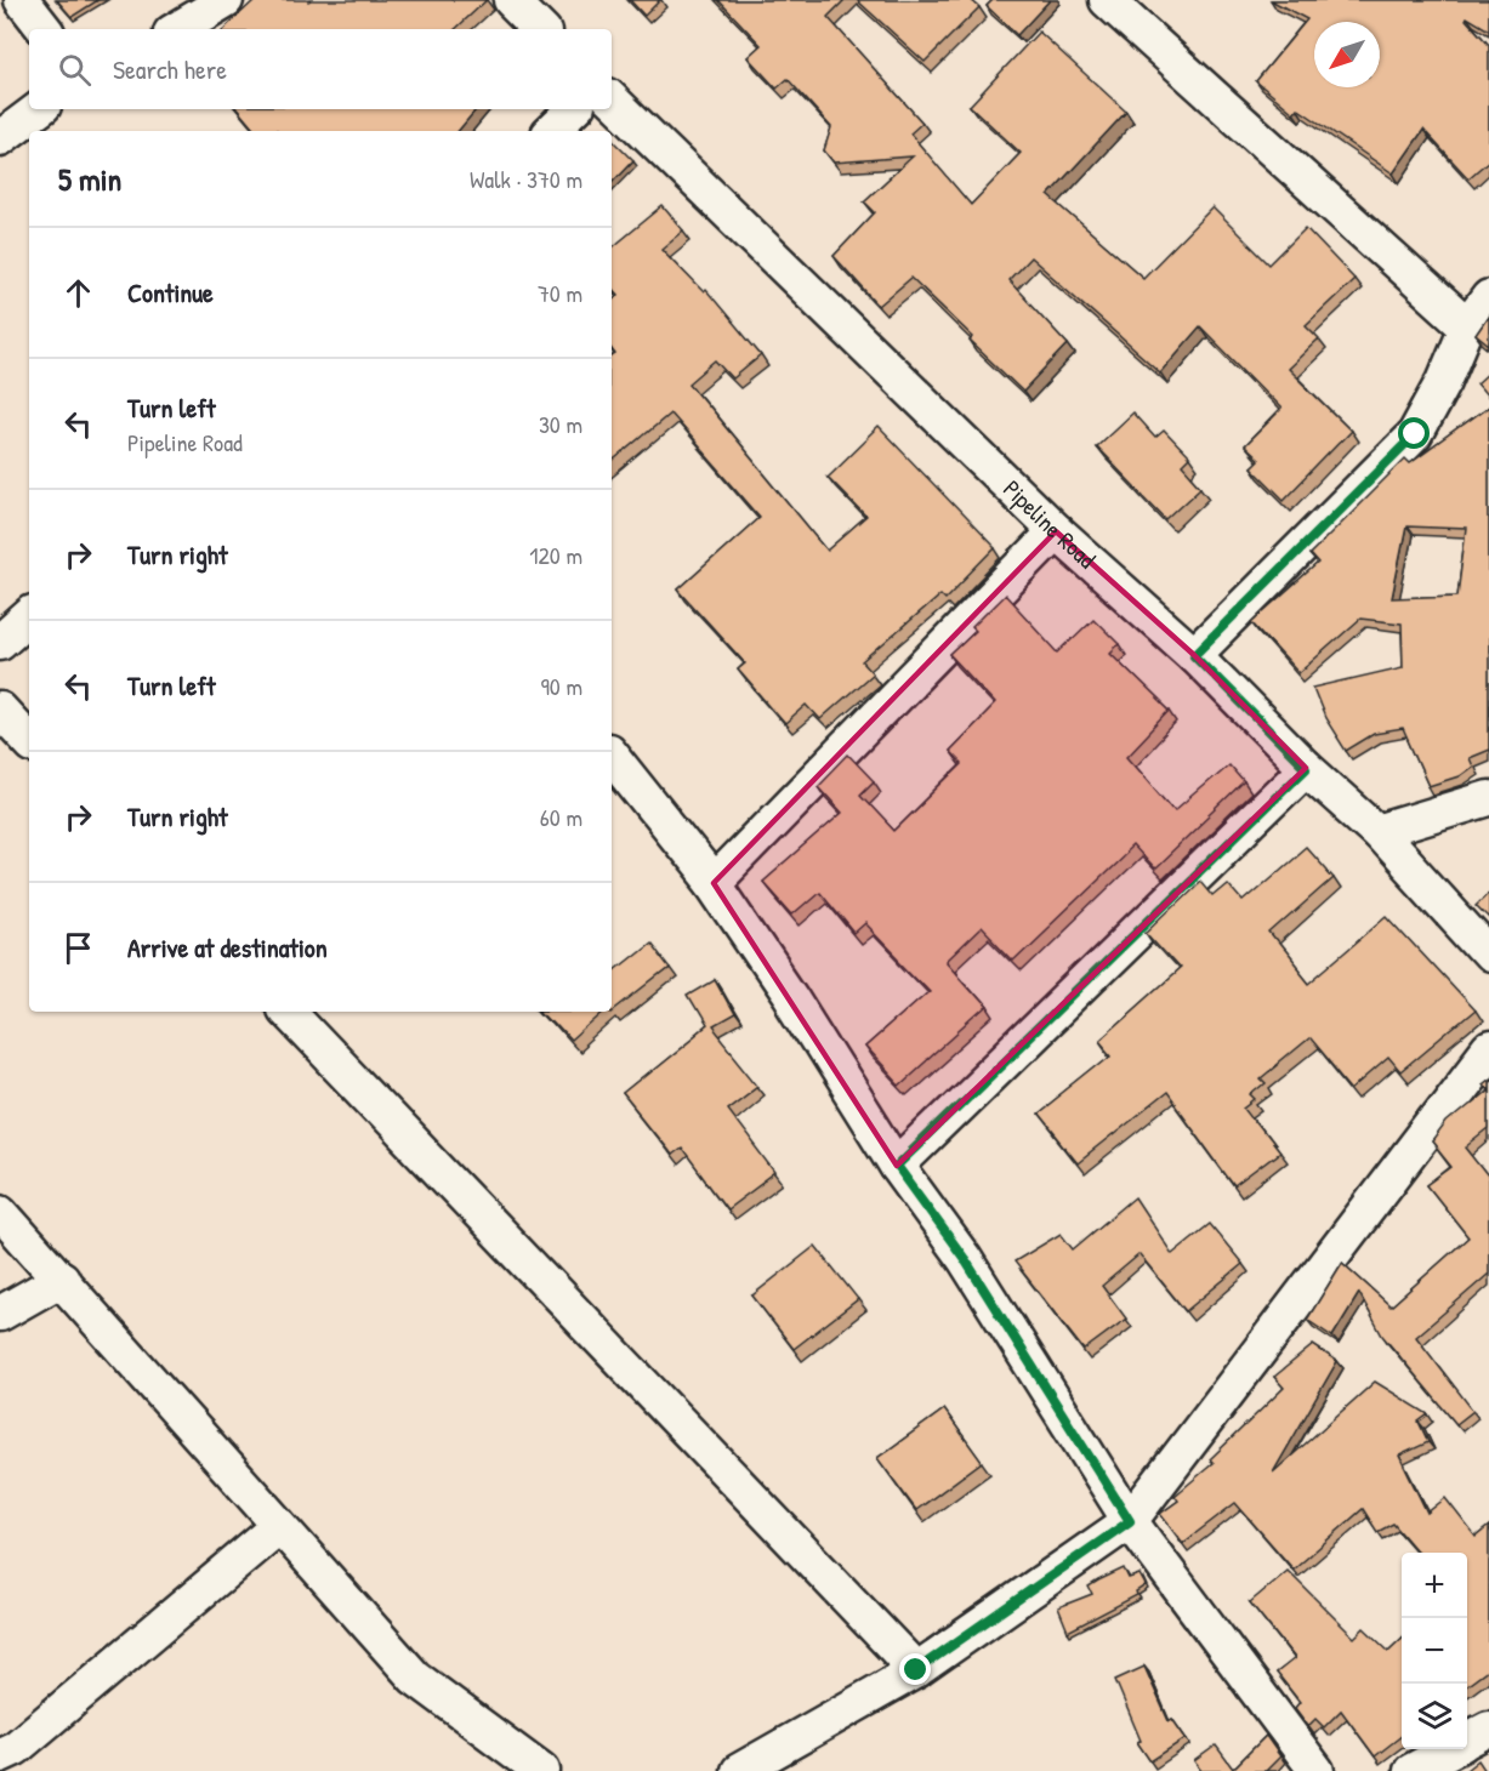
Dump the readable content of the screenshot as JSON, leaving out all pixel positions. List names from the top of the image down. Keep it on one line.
{"streets":{"street":["Pipeline Road"]},"north":"bottom left","page":{"search":"Search here","heading":["5 min","Walk · 370 m"],"list":[["Continue","70 m"],["Turn left","Pipeline Road","30 m"],["Turn right","120 m"],["Turn left","90 m"],["Turn right","60 m"],"Arrive at destination"],"map_buttons":["+","−"]}}
